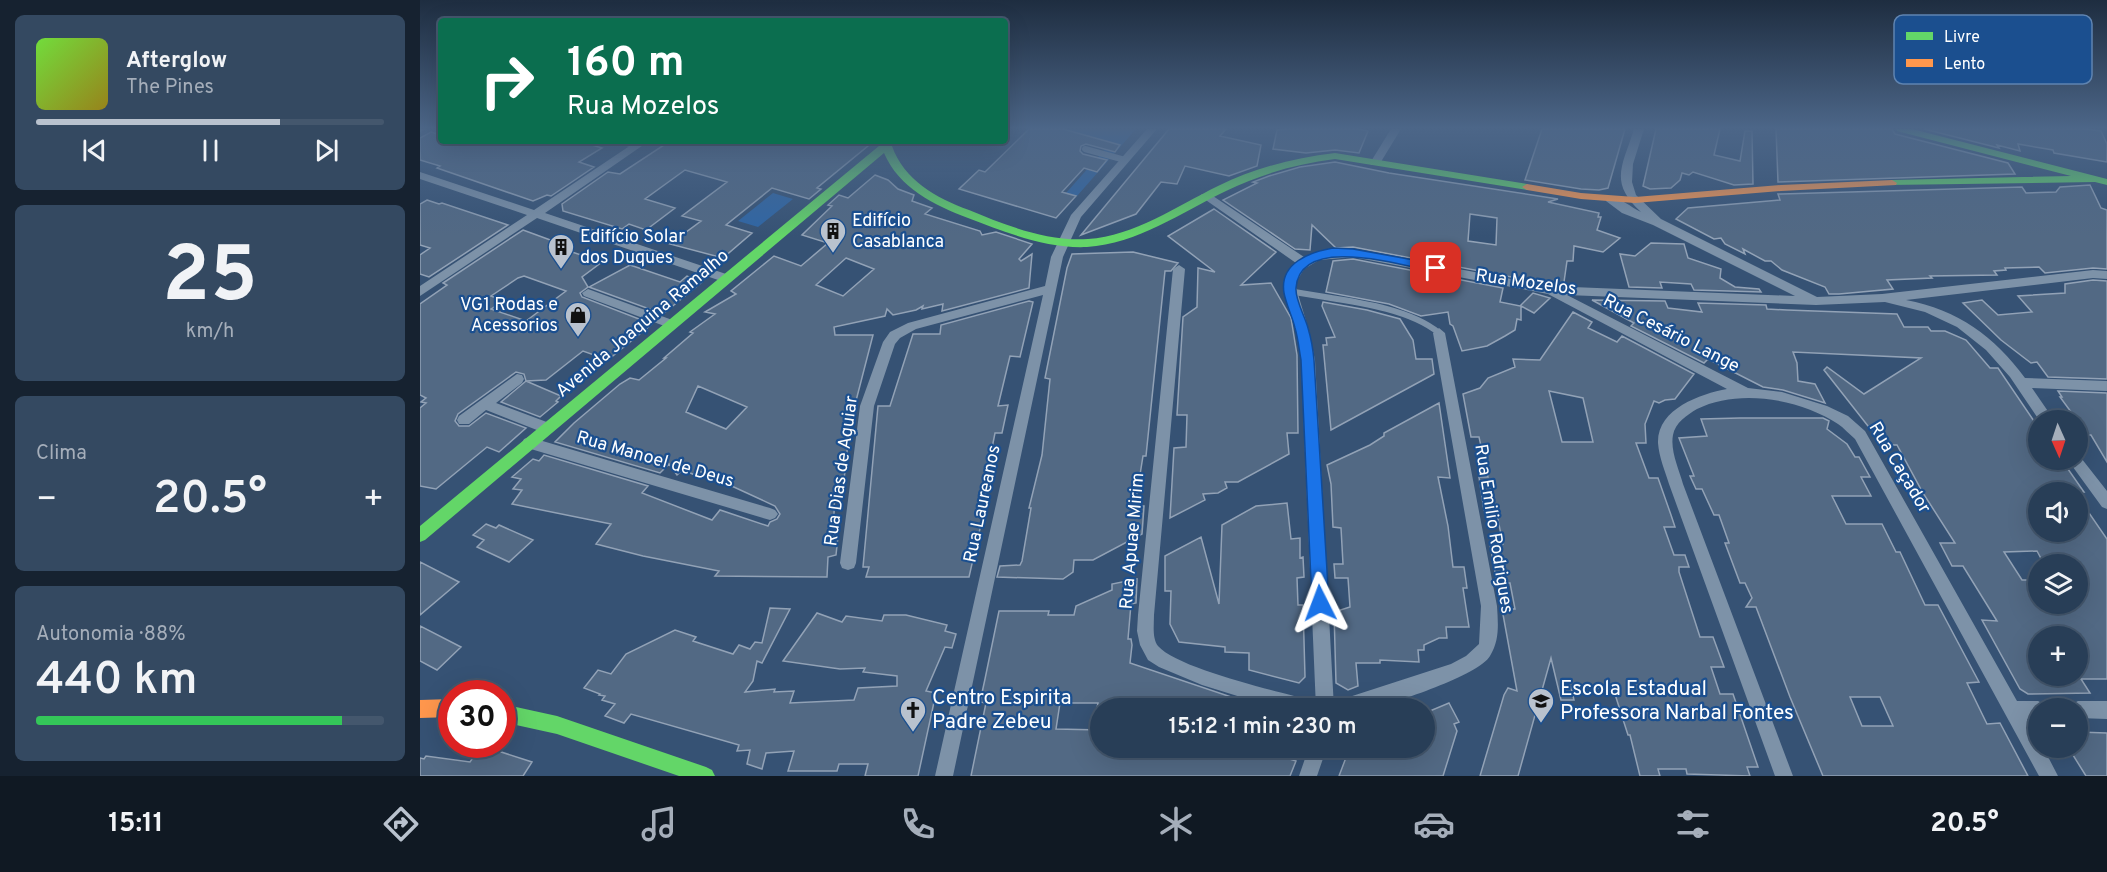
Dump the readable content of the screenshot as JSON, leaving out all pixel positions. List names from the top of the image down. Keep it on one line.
{"streets":{"street":["Rua Mozelos","Avenida Joaquina Ramalho","Rua Cesário Lange","Rua Manoel de Deus","Rua Caçador","Rua Dias de Aguiar","Rua Laureanos","Rua Emilio Rodrigues","Rua Apuae Mirim"]},"crossings":[["Rua Mozelos","Rua Cesário Lange"],["Avenida Joaquina Ramalho","Rua Manoel de Deus"],["Rua Cesário Lange","Rua Caçador"],["Rua Dias de Aguiar","Rua Laureanos"]],"places":{"building":["Edifício Casablanca","Edifício Solar dos Duques"],"shop":["VG1 Rodas e Acessorios"],"school or university":["Escola Estadual Professora Narbal Fontes"],"church":["Centro Espirita Padre Zebeu"]},"legend":["Livre","Lento"],"north":"bottom","page":{"turn":["160 m","Rua Mozelos"],"song":["Afterglow","The Pines"],"tile":[["25","km/h"],"Clima",["Autonomia · 88%","440 km"]],"map_buttons":["+","−"],"heat":["−","20.5°","+"],"limit":"30","trip":"15:12 · 1 min · 230 m","tabs":["15:11","20.5°"]}}
